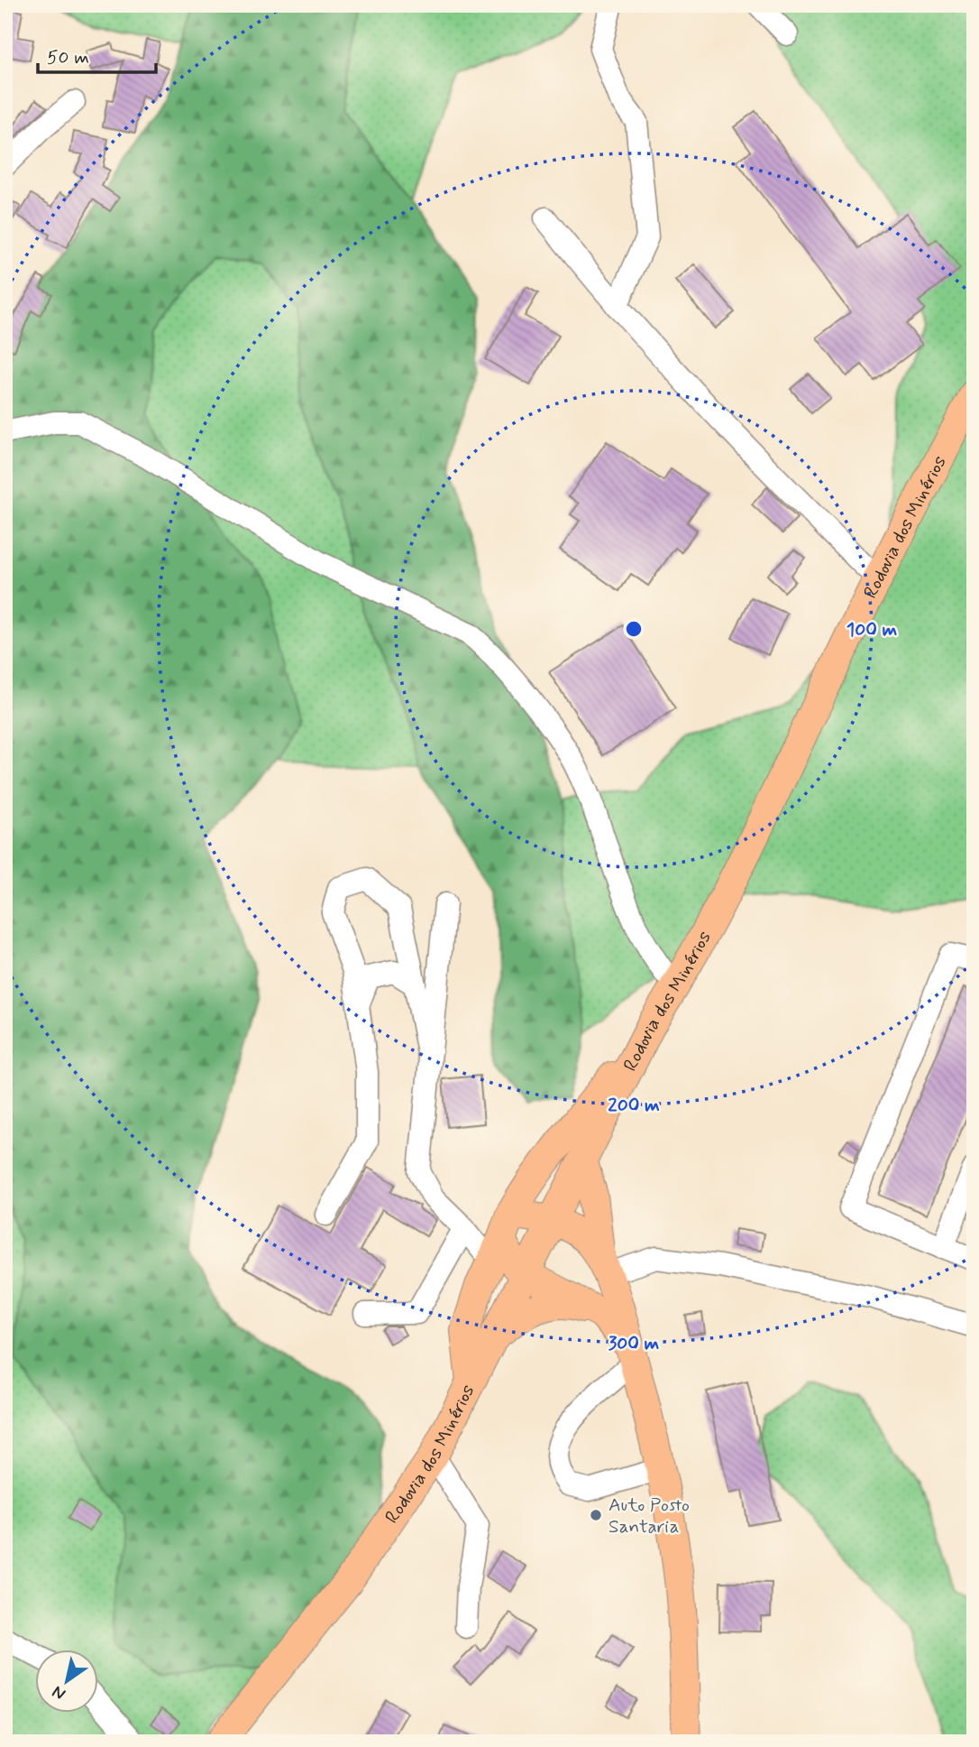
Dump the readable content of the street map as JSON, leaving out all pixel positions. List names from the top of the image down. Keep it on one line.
{"streets":{"main road":["Rodovia dos Minérios"]},"places":["Auto Posto Santaria"],"scale_bar":"50 m","north":"bottom left","rings":["100 m","200 m","300 m"]}
